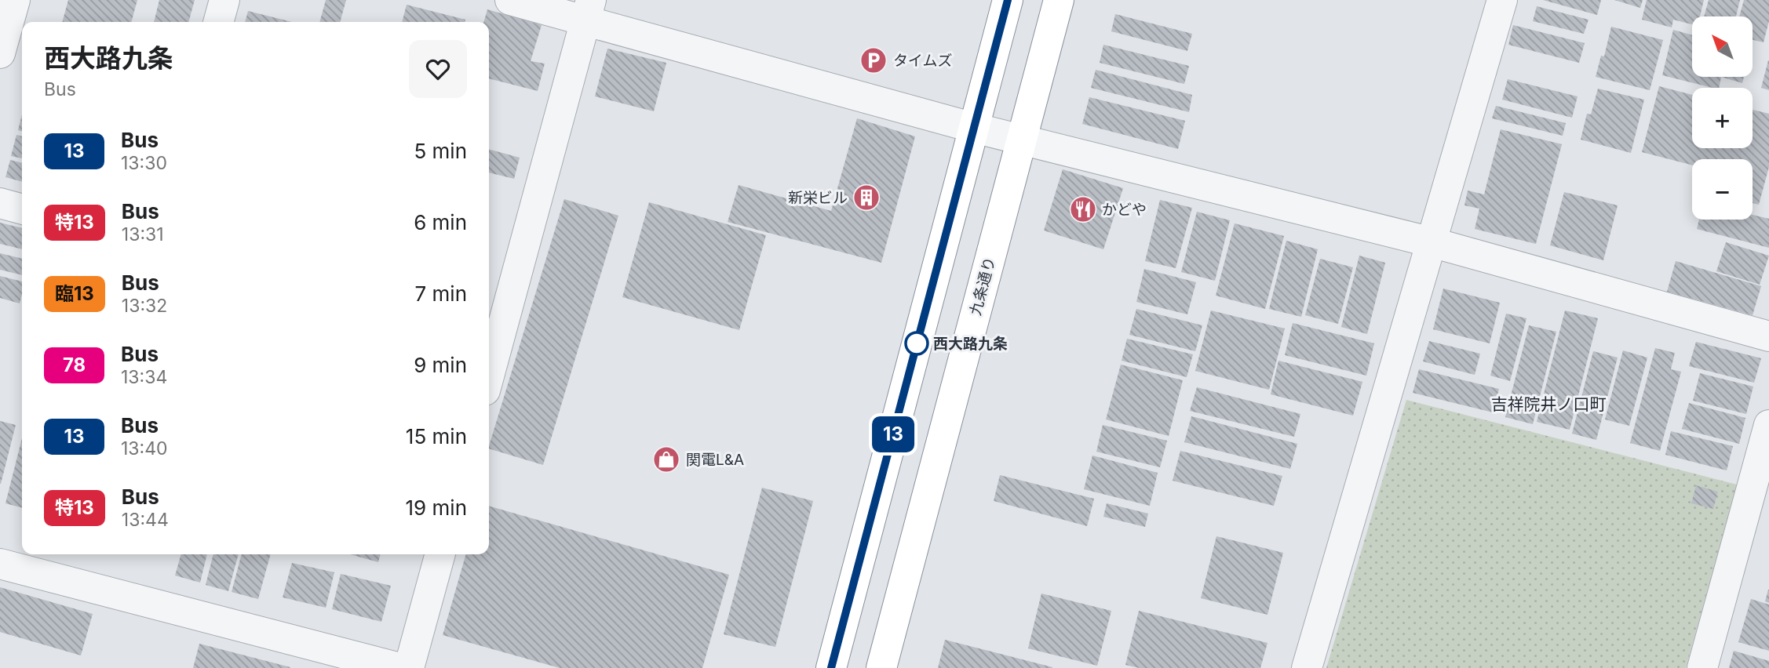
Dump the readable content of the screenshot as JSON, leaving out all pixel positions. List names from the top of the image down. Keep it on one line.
{"streets":{"highway":["九条通り"]},"districts":["吉祥院井ノ口町"],"places":{"parking":["タイムズ"],"building":["新栄ビル"],"restaurant":["かどや"],"other":["西大路九条"],"shop":["関電L&A"]},"lines":["bus line 13"],"north":"top left","page":{"on_map":"13","map_buttons":["+","−"],"heading":["西大路九条","Bus"],"list":[{"mark":"13","name":"Bus","note":"13:30","value":"5 min"},{"mark":"特13","name":"Bus","note":"13:31","value":"6 min"},{"mark":"臨13","name":"Bus","note":"13:32","value":"7 min"},{"mark":"78","name":"Bus","note":"13:34","value":"9 min"},{"mark":"13","name":"Bus","note":"13:40","value":"15 min"},{"mark":"特13","name":"Bus","note":"13:44","value":"19 min"}]}}
